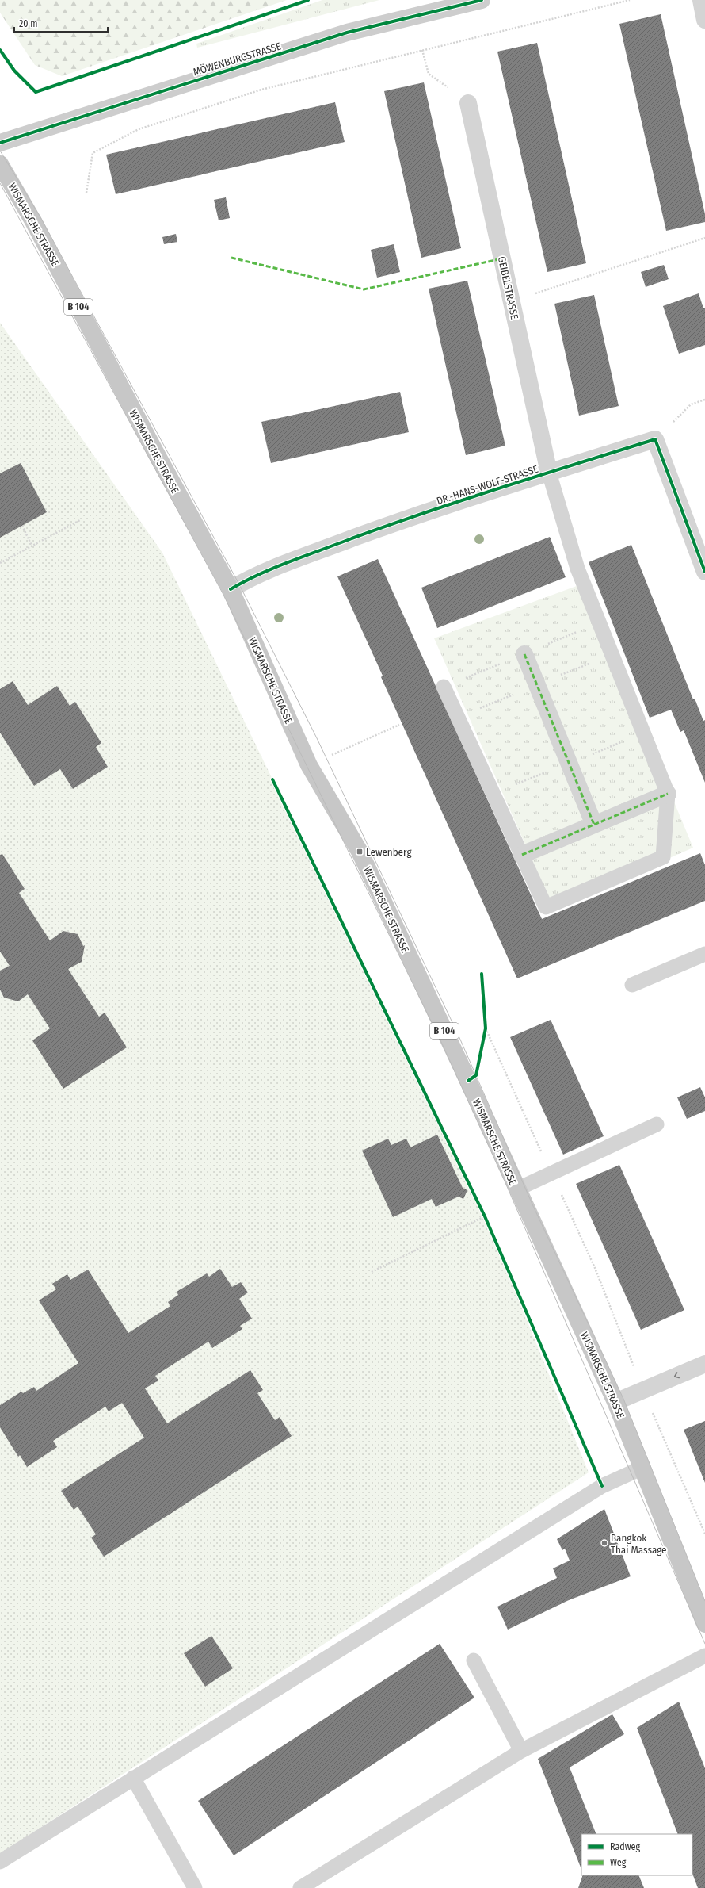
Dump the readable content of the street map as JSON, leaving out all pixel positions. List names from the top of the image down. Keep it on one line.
{"streets":{"main road":["WISMARSCHE STRASSE","B 104"],"street":["MÖWENBURGSTRASSE","GEIBELSTRASSE","DR.-HANS-WOLF-STRASSE"]},"crossings":[["WISMARSCHE STRASSE","DR.-HANS-WOLF-STRASSE"],["GEIBELSTRASSE","DR.-HANS-WOLF-STRASSE"]],"places":{"transit":["Lewenberg"],"other":["Bangkok Thai Massage"]},"legend":["Radweg","Weg"],"scale_bar":"20 m"}
